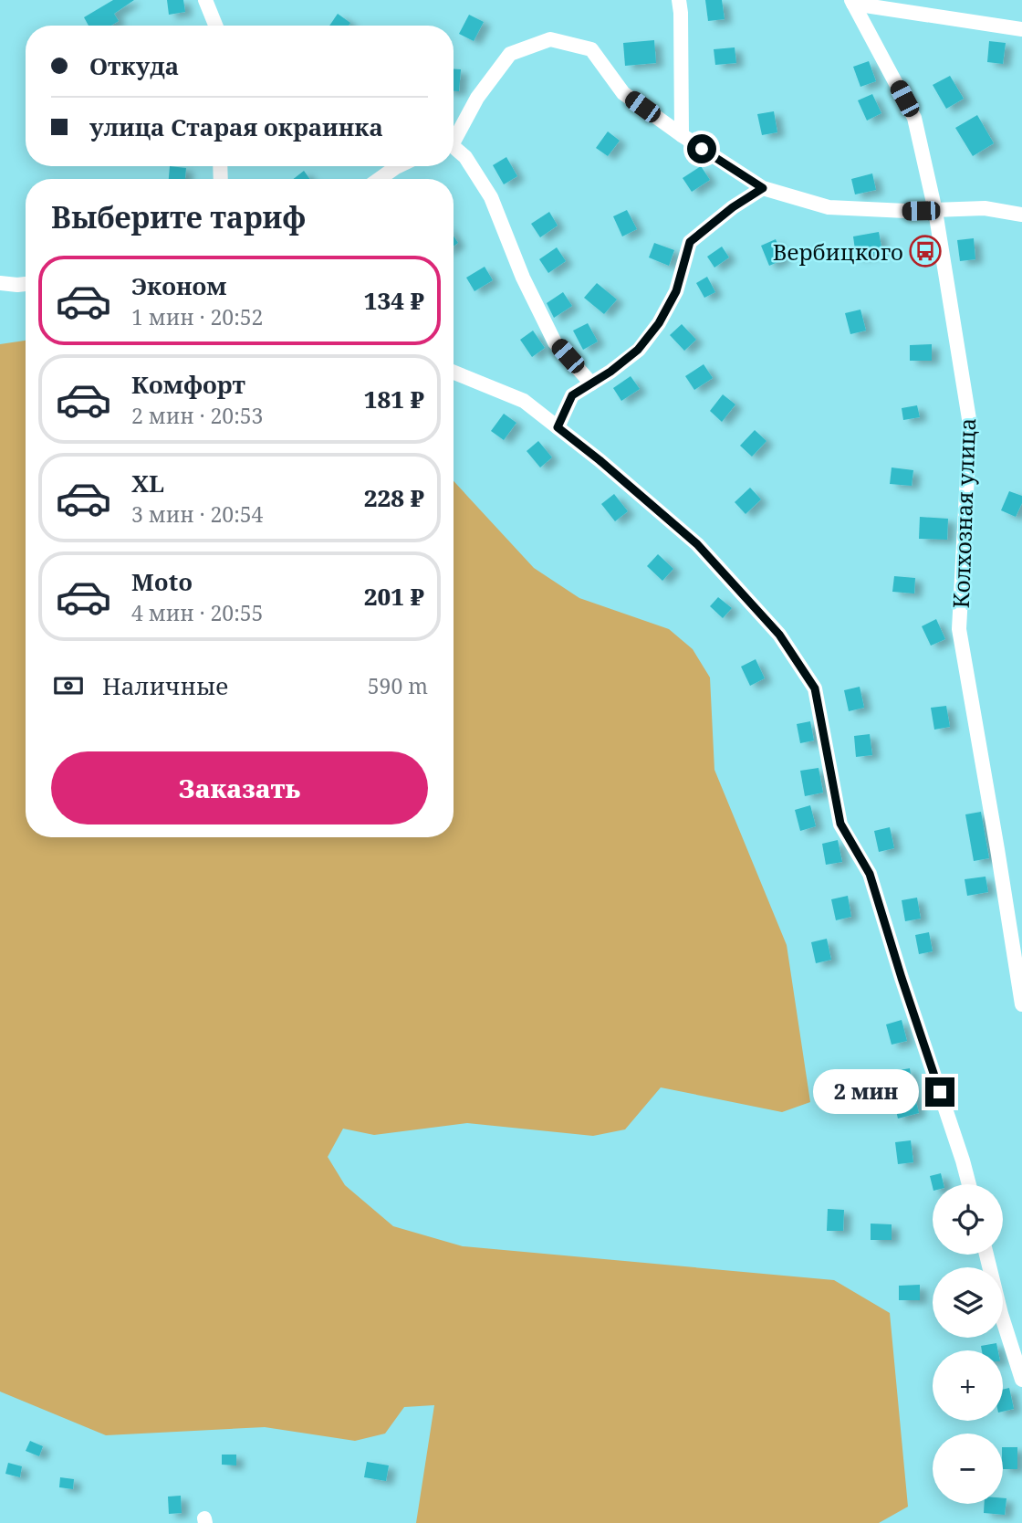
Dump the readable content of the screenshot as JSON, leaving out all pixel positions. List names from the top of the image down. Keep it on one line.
{"streets":{"street":["Колхозная улица"]},"places":{"bus stop":["Вербицкого"]},"page":{"banner":["Откуда","улица Старая окраинка"],"heading":"Выберите тариф","list":[{"name":"Эконом","note":"1 мин · 20:52","value":"134 ₽"},{"name":"Комфорт","note":"2 мин · 20:53","value":"181 ₽"},{"name":"XL","note":"3 мин · 20:54","value":"228 ₽"},{"name":"Moto","note":"4 мин · 20:55","value":"201 ₽"}],"pay":["Наличные","590 m"],"buttons":"Заказать","bubble":"2 мин","map_buttons":["+","−"]}}
